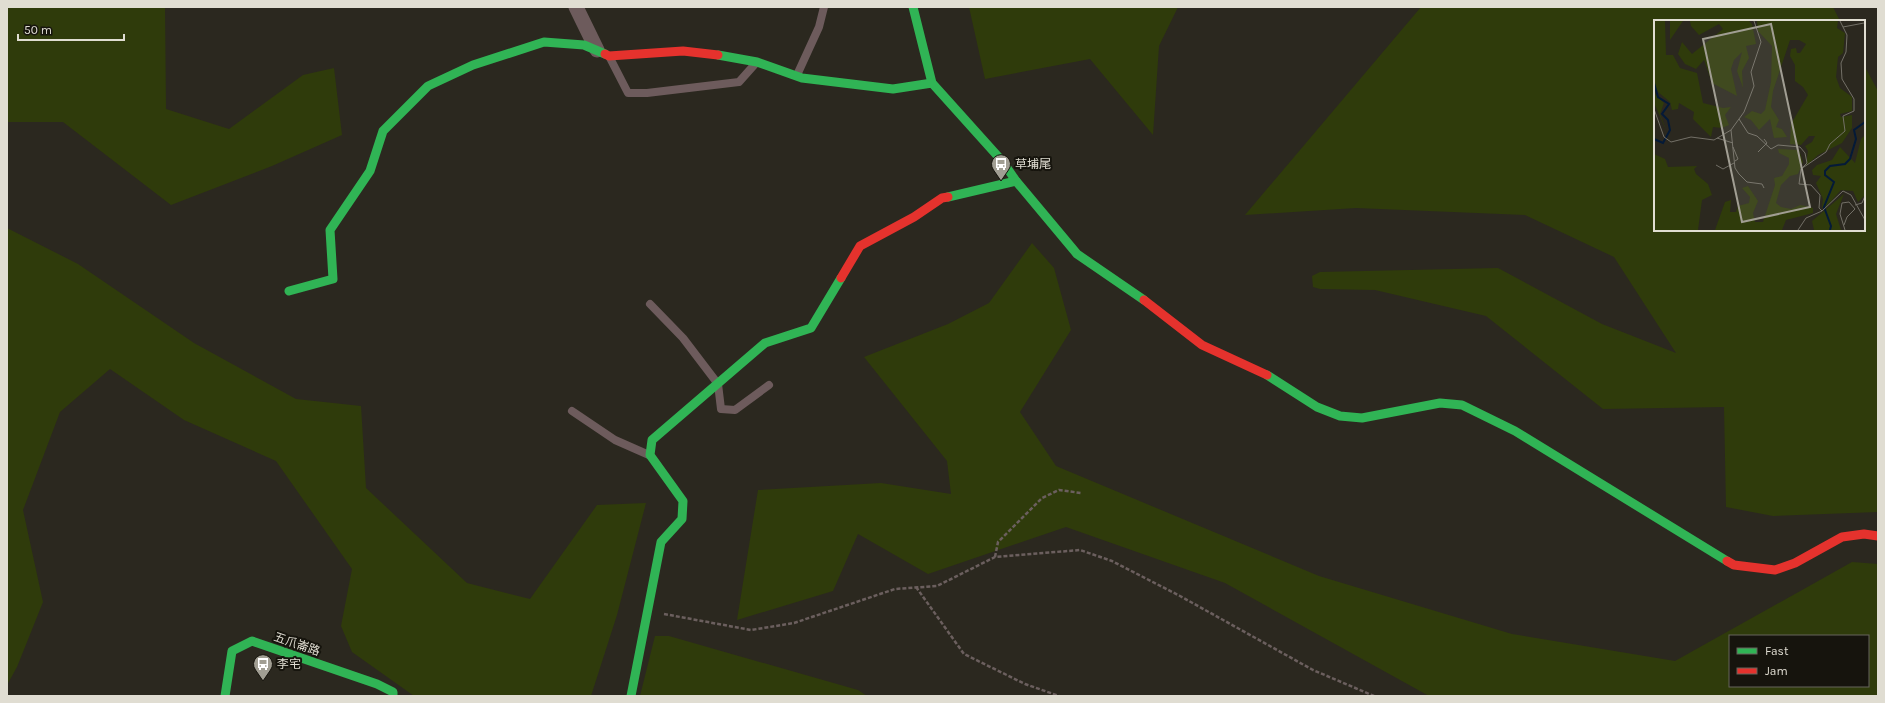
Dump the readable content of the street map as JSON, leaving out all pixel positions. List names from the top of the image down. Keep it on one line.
{"streets":{"street":["五爪崙路"]},"places":{"bus stop":["草埔尾","李宅"]},"legend":["Fast","Jam"],"scale_bar":"50 m"}
